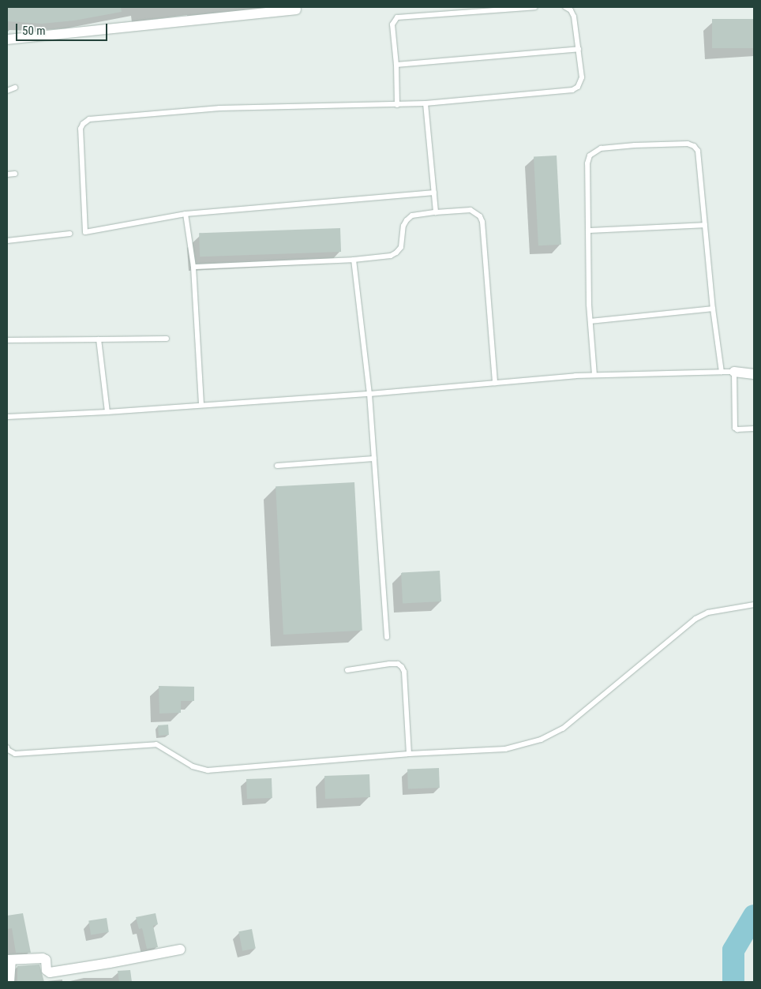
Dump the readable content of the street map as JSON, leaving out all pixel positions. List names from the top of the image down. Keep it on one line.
{"scale_bar":"50 m"}
